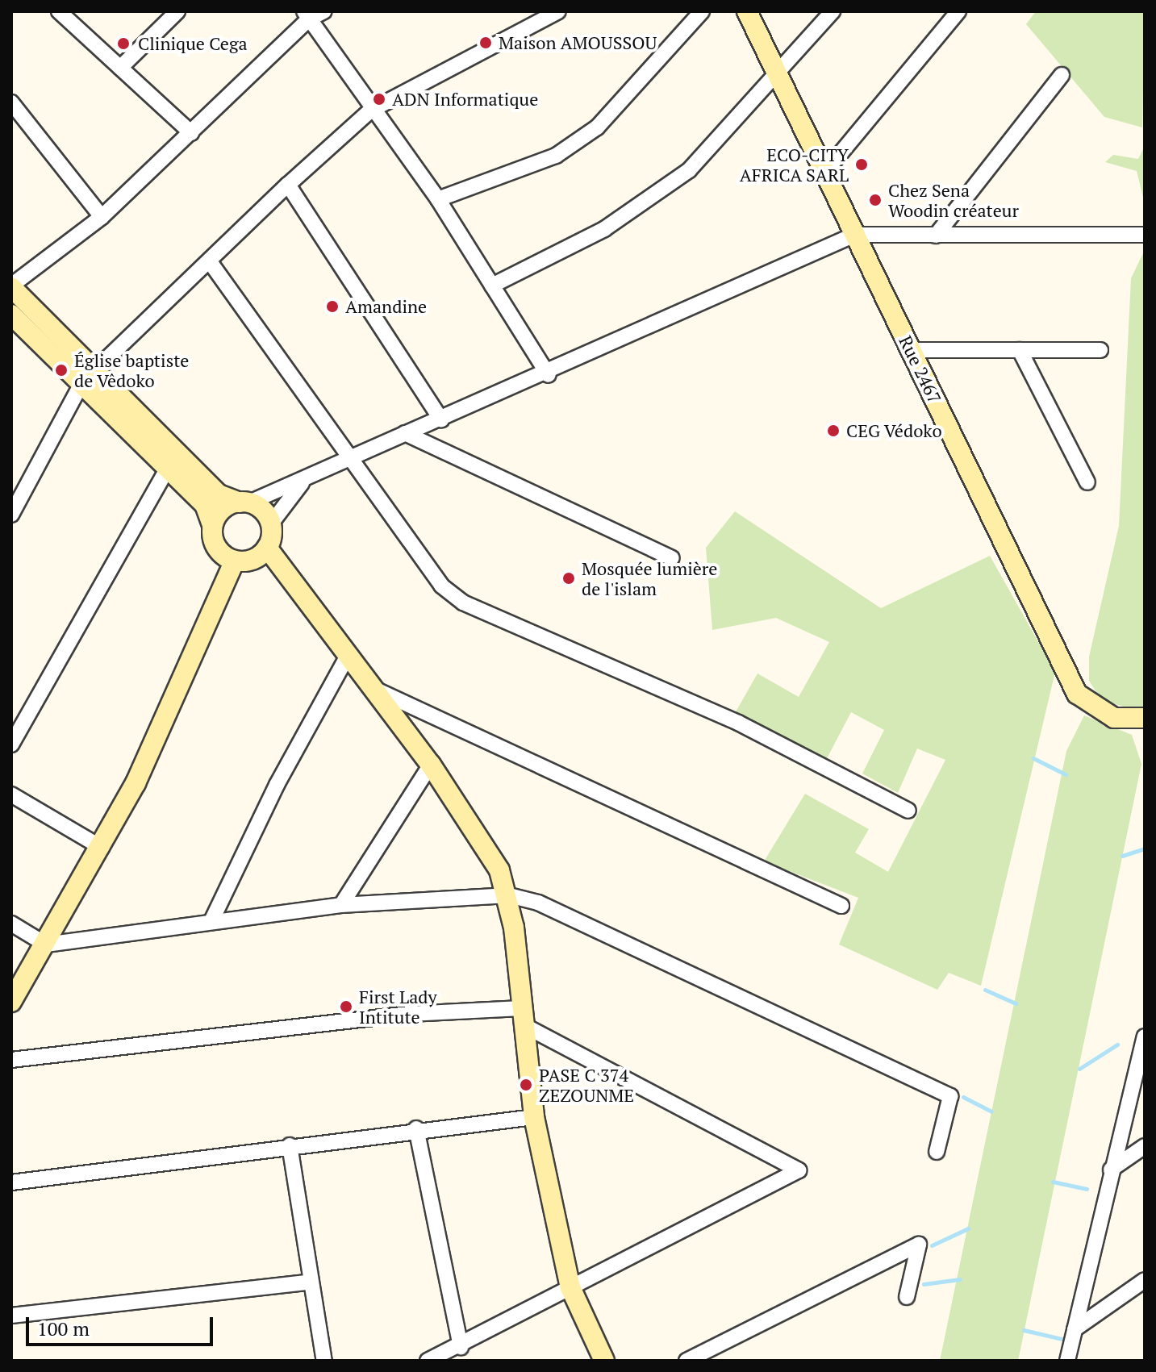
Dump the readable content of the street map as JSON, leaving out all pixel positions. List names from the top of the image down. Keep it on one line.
{"streets":{"street":["Rue 2467"]},"places":["Maison AMOUSSOU","Clinique Cega","ADN Informatique","ECO-CITY AFRICA SARL","Chez Sena Woodin créateur","Amandine","Église baptiste de Vêdoko","CEG Védoko","Mosquée lumière de l'islam","First Lady Intitute","PASE C 374 ZEZOUNME"],"scale_bar":"100 m"}
